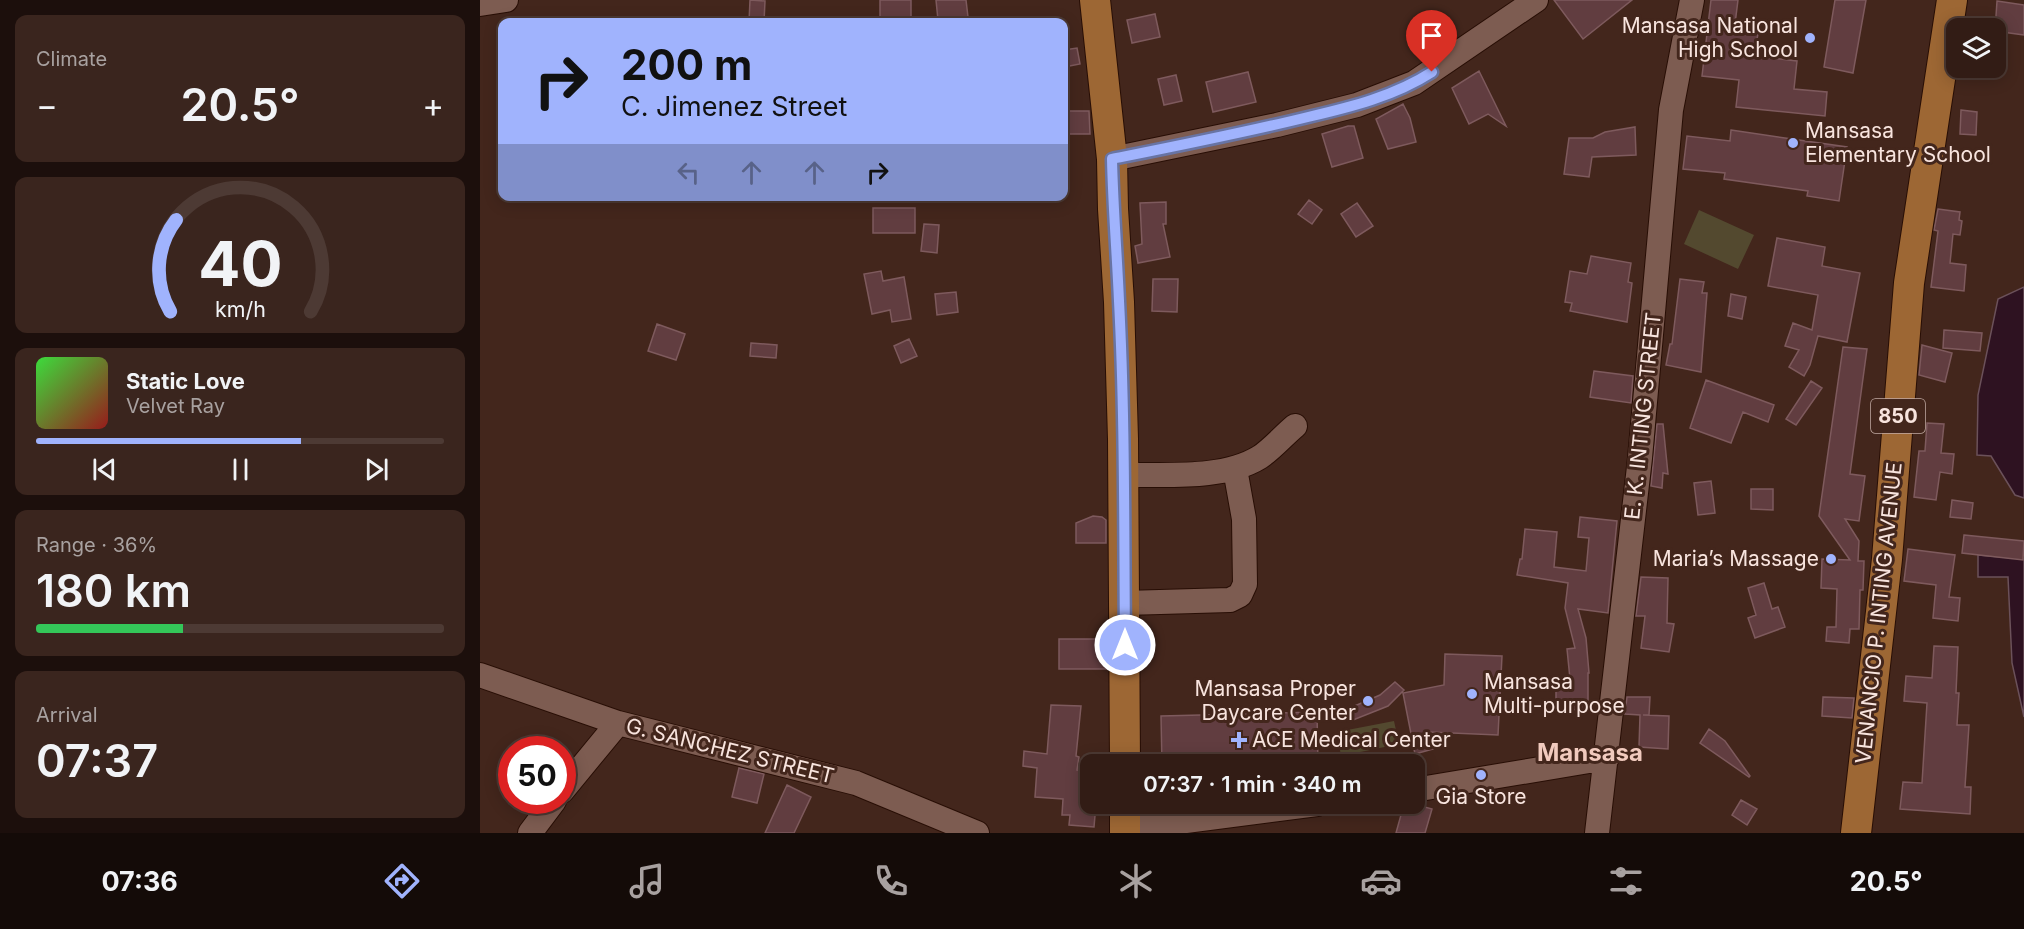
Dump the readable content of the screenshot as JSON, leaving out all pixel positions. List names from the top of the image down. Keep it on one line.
{"streets":{"main road":["850","VENANCIO P. INTING AVENUE"],"street":["E. K. INTING STREET","G. SANCHEZ STREET"]},"districts":["Mansasa"],"places":{"other":["Mansasa National High School","Mansasa Elementary School","Maria’s Massage","Mansasa Multi-purpose","Mansasa Proper Daycare Center","Gia Store"],"health":["ACE Medical Center"]},"page":{"tile":["Climate",["Range · 36%","180 km"],["Arrival","07:37"]],"turn":["200 m","C. Jimenez Street"],"heat":["−","20.5°","+"],"song":["Static Love","Velvet Ray"],"limit":"50","trip":"07:37 · 1 min · 340 m","tabs":["07:36","20.5°"],"gauge":["40","km/h"]}}
